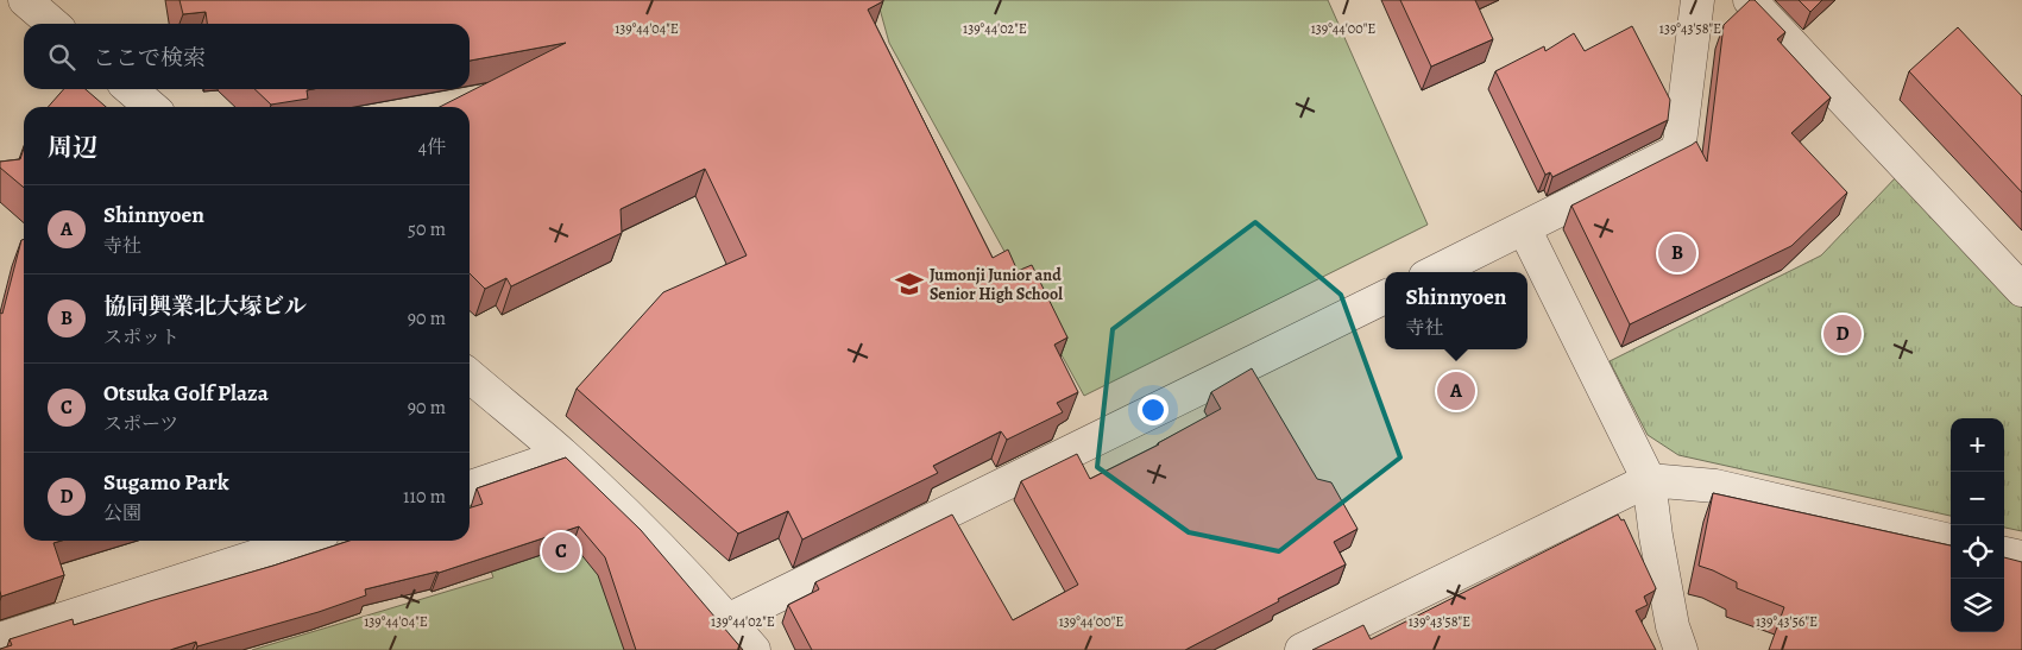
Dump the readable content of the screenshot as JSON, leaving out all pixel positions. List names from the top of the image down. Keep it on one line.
{"places":{"school or university":["Jumonji Junior and Senior High School"]},"page":{"search":"ここで検索","heading":["周辺","4件"],"list":[{"mark":"A","name":"Shinnyoen","note":"寺社","value":"50 m"},{"mark":"B","name":"協同興業北大塚ビル","note":"スポット","value":"90 m"},{"mark":"C","name":"Otsuka Golf Plaza","note":"スポーツ","value":"90 m"},{"mark":"D","name":"Sugamo Park","note":"公園","value":"110 m"}],"pins":["B","D","A","C"],"popup":["Shinnyoen","寺社"],"map_buttons":["+","−"]},"coordinates":["139°44'04\"E","139°44'02\"E","139°44'00\"E","139°43'58\"E","139°43'56\"E"]}
